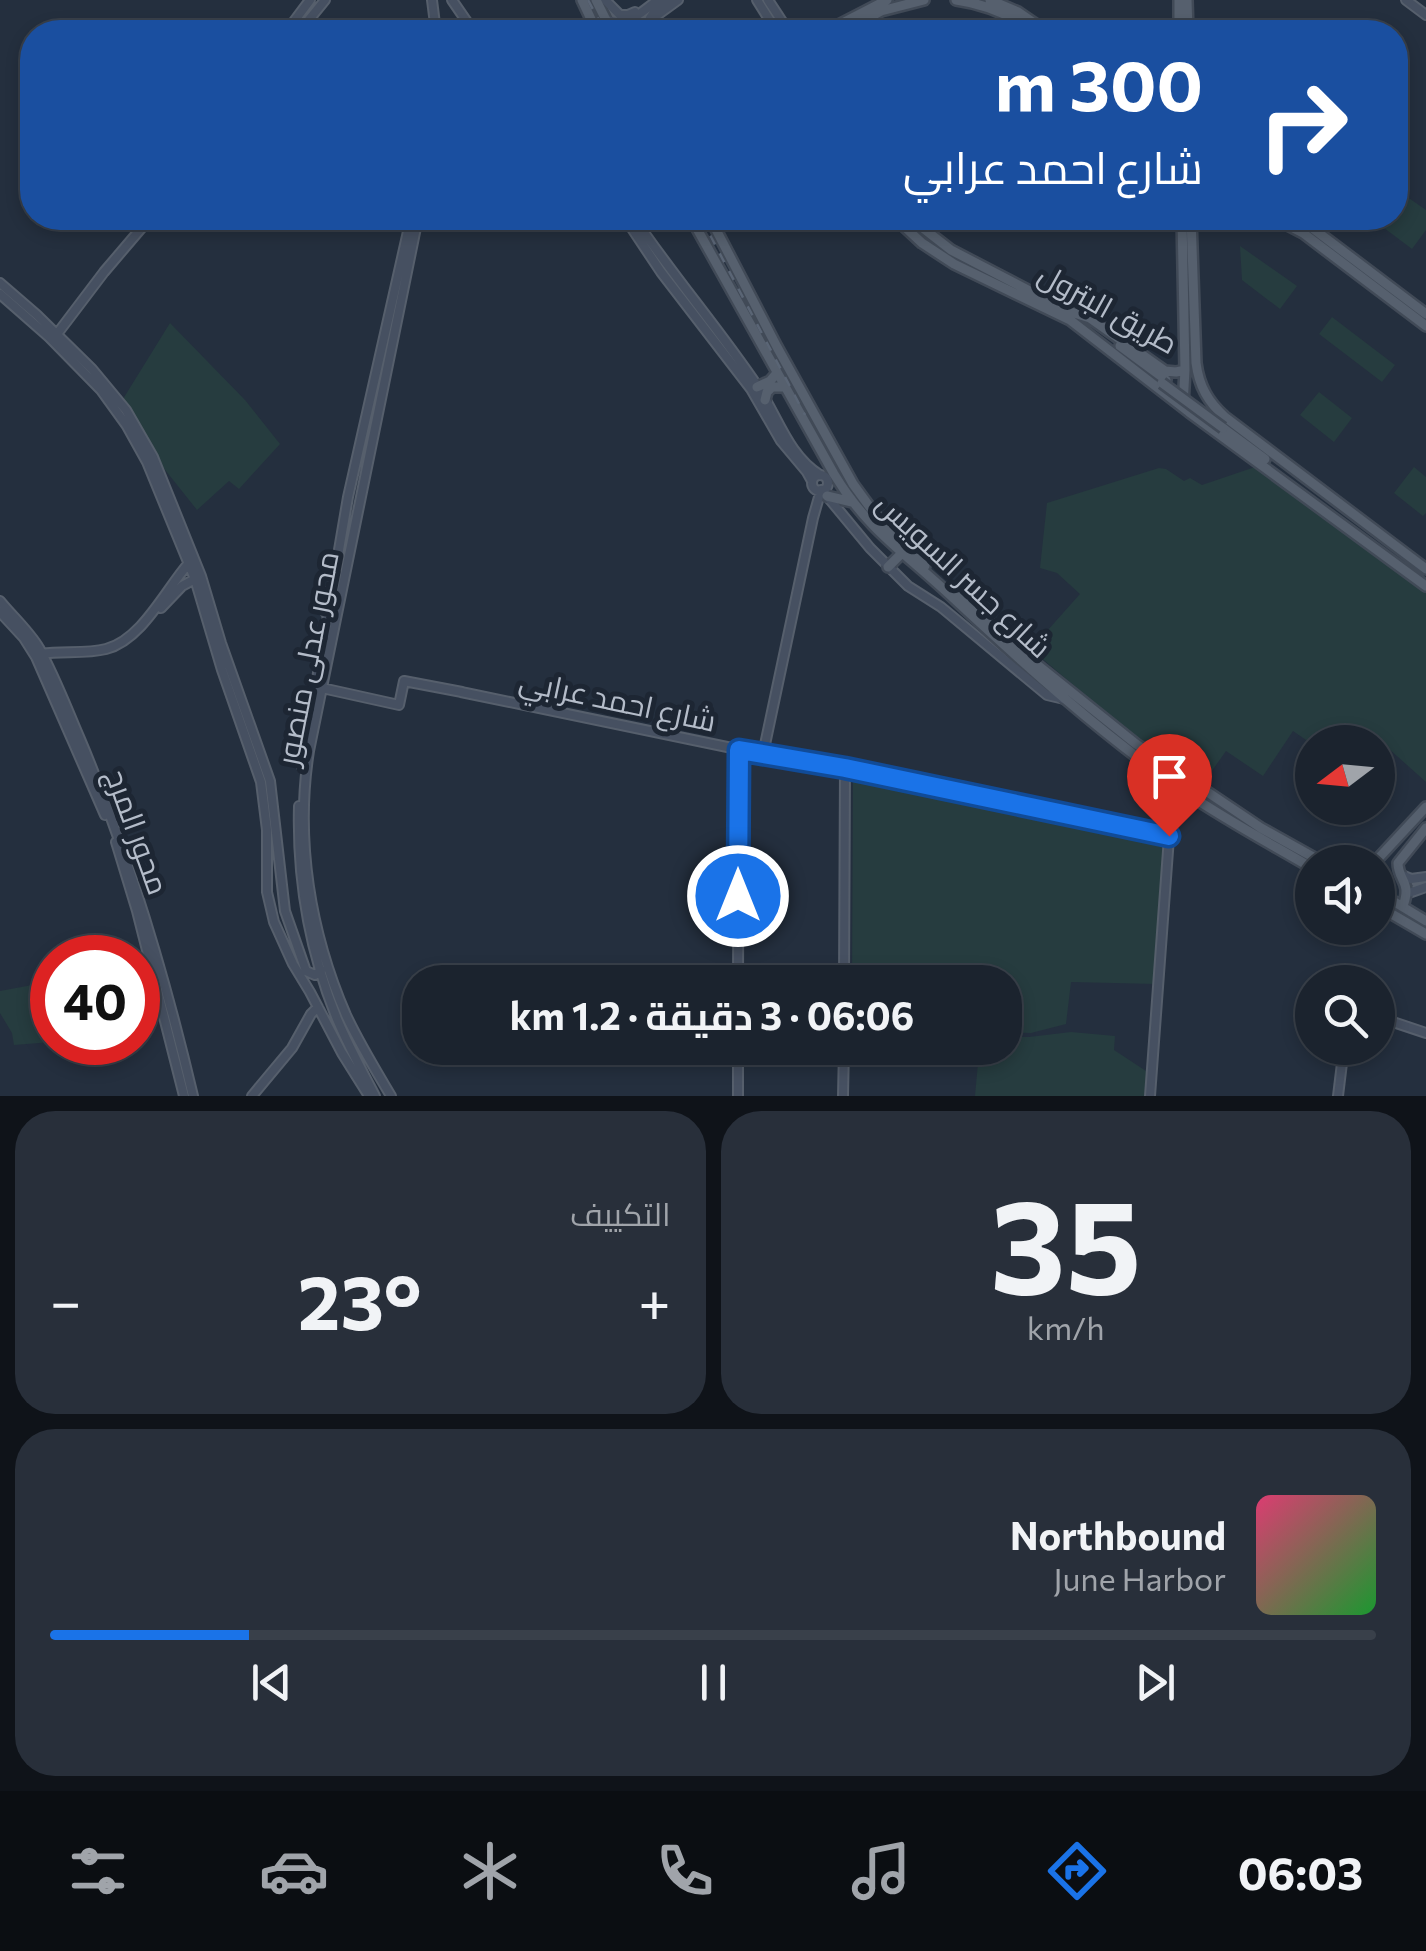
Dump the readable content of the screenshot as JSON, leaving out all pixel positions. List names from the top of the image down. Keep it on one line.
{"streets":{"main road":["طريق البترول","شارع جسر السويس"],"street":["محور عدلى منصور","شارع احمد عرابي","محور المرج"]},"crossings":[["محور عدلى منصور","شارع احمد عرابي"]],"north":"left","page":{"turn":["300 m","شارع احمد عرابي"],"limit":"40","trip":"06:06 · 3 دقيقة · 1.2 km","tile":[["35","km/h"],"التكييف"],"heat":["−","23°","+"],"song":["Northbound","June Harbor"],"tabs":"06:03"}}
